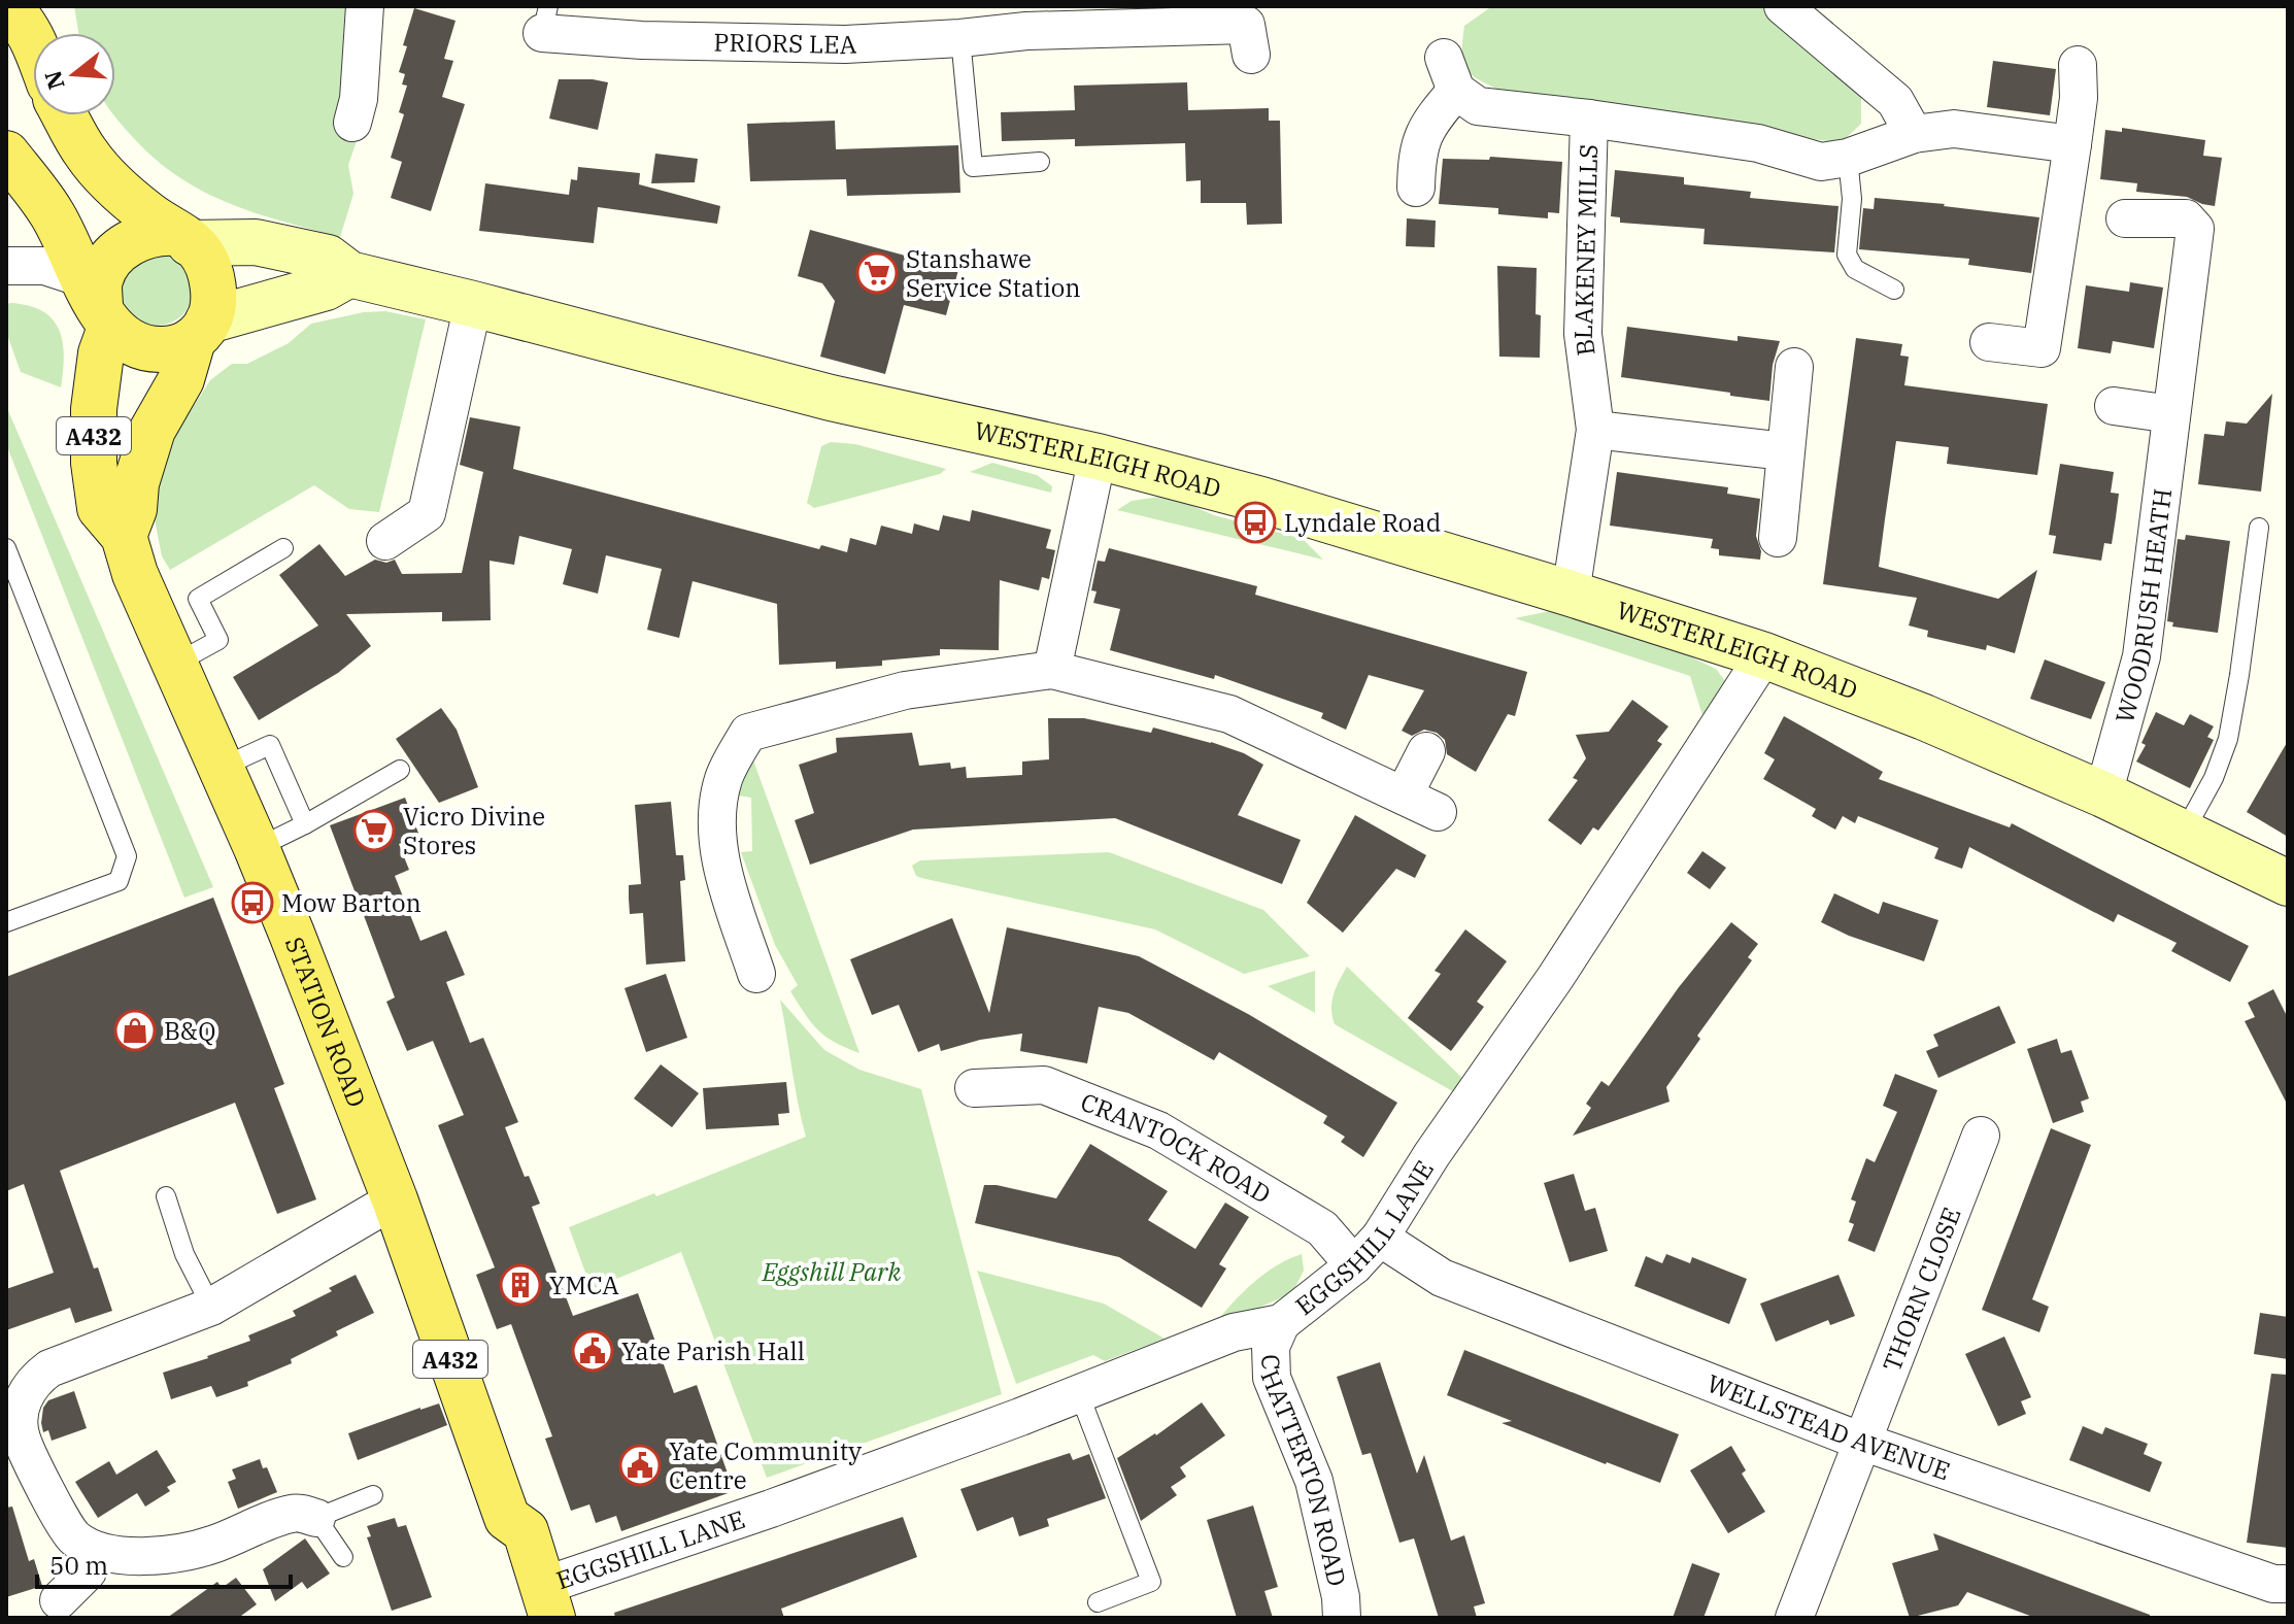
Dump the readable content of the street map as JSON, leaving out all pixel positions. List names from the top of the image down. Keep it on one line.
{"streets":{"main road":["A432","STATION ROAD"],"street":["PRIORS LEA","BLAKENEY MILLS","WESTERLEIGH ROAD","WOODRUSH HEATH","CRANTOCK ROAD","EGGSHILL LANE","THORN CLOSE","WELLSTEAD AVENUE","CHATTERTON ROAD"]},"crossings":[["BLAKENEY MILLS","WESTERLEIGH ROAD"],["A432","WESTERLEIGH ROAD"],["A432","STATION ROAD"],["WESTERLEIGH ROAD","WOODRUSH HEATH"],["WESTERLEIGH ROAD","STATION ROAD"],["WESTERLEIGH ROAD","EGGSHILL LANE"],["STATION ROAD","EGGSHILL LANE"],["CRANTOCK ROAD","EGGSHILL LANE"],["EGGSHILL LANE","WELLSTEAD AVENUE"],["EGGSHILL LANE","CHATTERTON ROAD"],["THORN CLOSE","WELLSTEAD AVENUE"]],"parks":["Eggshill Park"],"places":{"supermarket":["Stanshawe Service Station","Vicro Divine Stores"],"bus stop":["Lyndale Road","Mow Barton"],"shop":["B&Q"],"building":["YMCA"],"public building":["Yate Parish Hall","Yate Community Centre"]},"scale_bar":"50 m","north":"left"}
